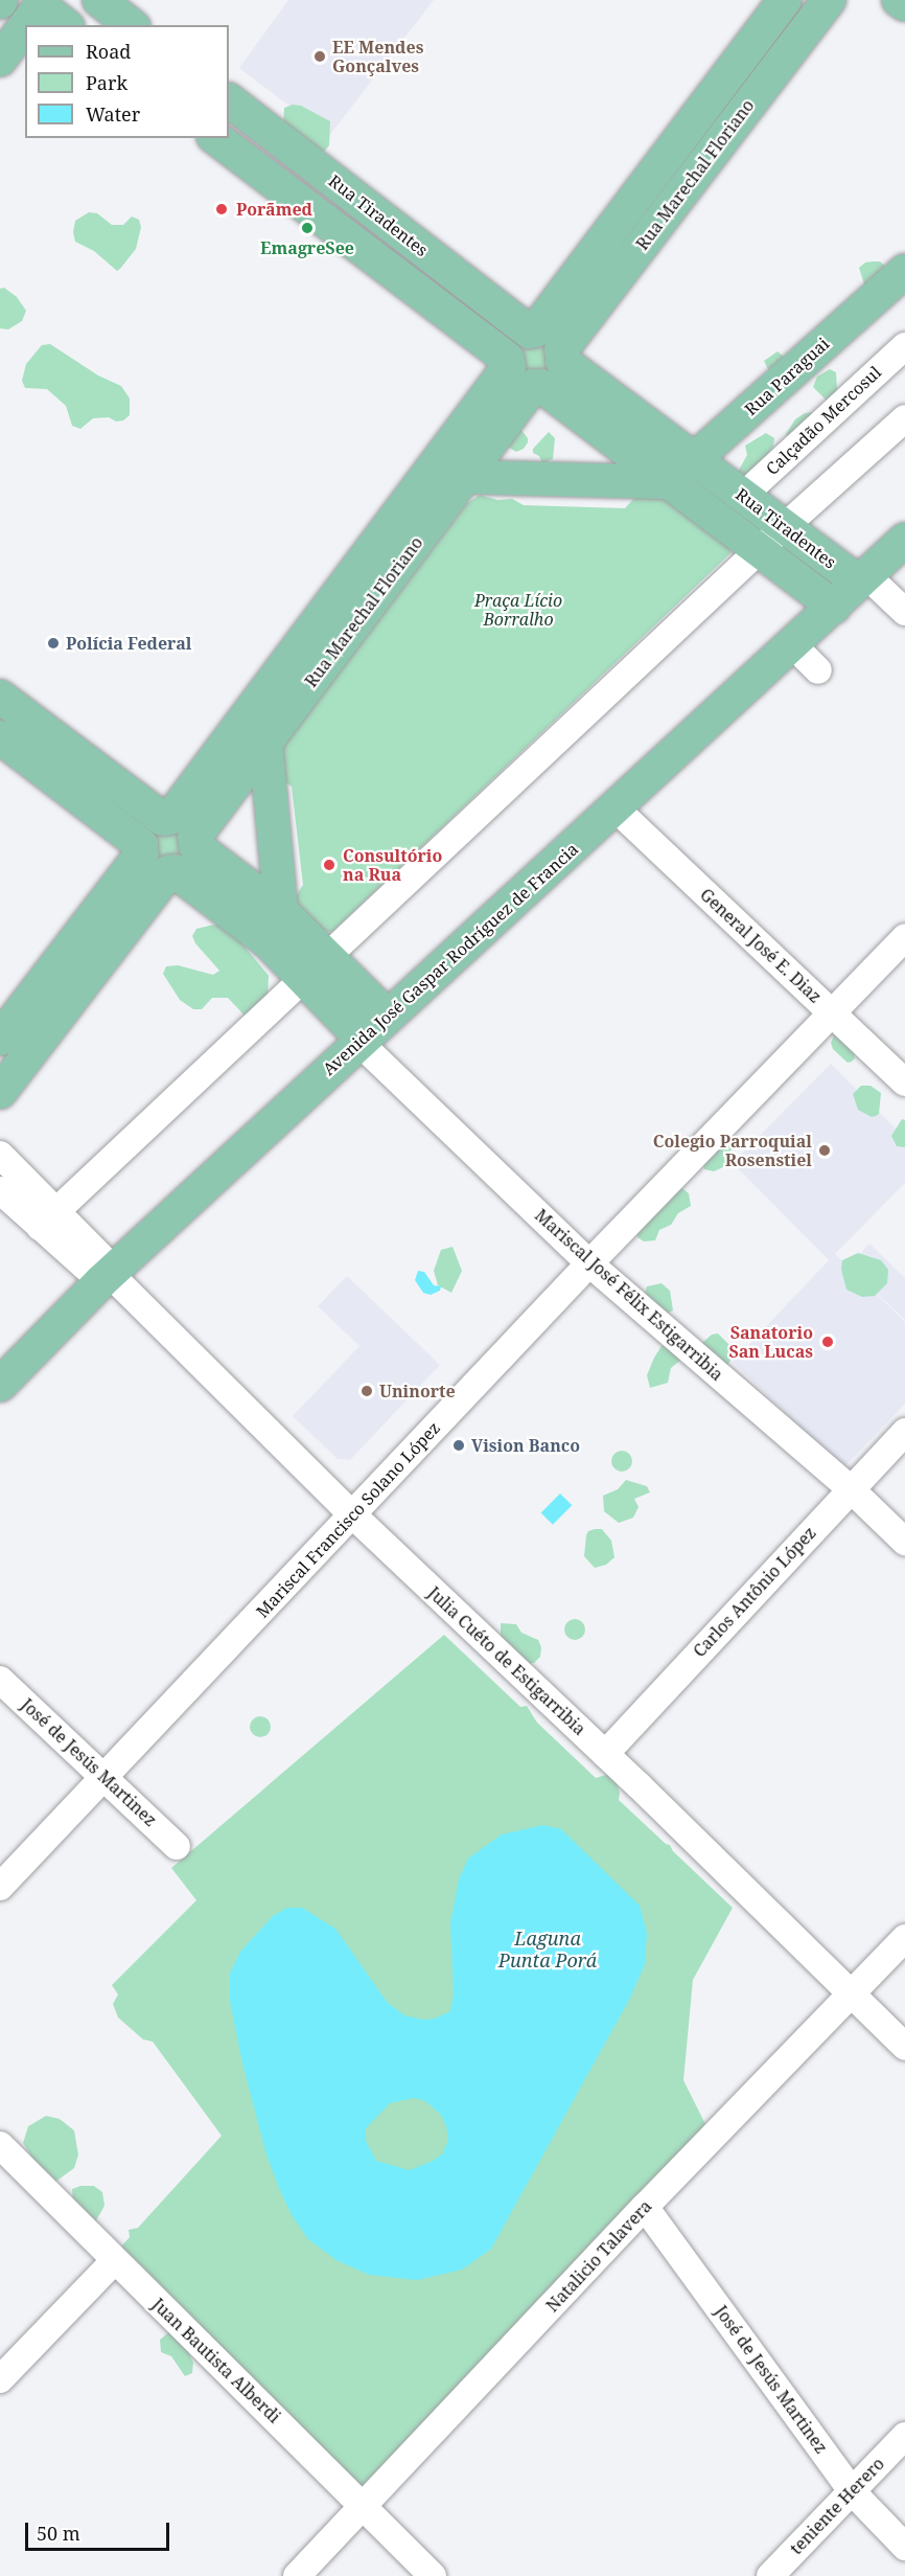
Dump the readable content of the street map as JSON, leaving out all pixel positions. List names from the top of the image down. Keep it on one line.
{"streets":{"main road":["Rua Marechal Floriano","Rua Tiradentes","Rua Paraguai","Avenida José Gaspar Rodríguez de Francia"],"street":["Calçadão Mercosul","General José E. Diaz","Mariscal José Félix Estigarribia","Mariscal Francisco Solano López","Carlos Antônio López","Julia Cuéto de Estigarribia","José de Jesús Martinez","Natalicio Talavera","Juan Bautista Alberdi","teniente Herero"]},"crossings":[["Rua Marechal Floriano","Rua Tiradentes"],["Rua Tiradentes","Rua Paraguai"],["Rua Tiradentes","Calçadão Mercosul"],["Rua Tiradentes","Avenida José Gaspar Rodríguez de Francia"],["General José E. Diaz","Avenida José Gaspar Rodríguez de Francia"],["General José E. Diaz","Mariscal Francisco Solano López"],["Avenida José Gaspar Rodríguez de Francia","Mariscal José Félix Estigarribia"],["Avenida José Gaspar Rodríguez de Francia","Julia Cuéto de Estigarribia"],["Mariscal José Félix Estigarribia","Mariscal Francisco Solano López"],["Mariscal José Félix Estigarribia","Carlos Antônio López"],["Mariscal Francisco Solano López","Julia Cuéto de Estigarribia"],["Mariscal Francisco Solano López","José de Jesús Martinez"],["Carlos Antônio López","Julia Cuéto de Estigarribia"],["Julia Cuéto de Estigarribia","Natalicio Talavera"],["José de Jesús Martinez","Natalicio Talavera"],["José de Jesús Martinez","teniente Herero"],["Natalicio Talavera","Juan Bautista Alberdi"]],"water":["Laguna Punta Porá"],"parks":["Praça Lício Borralho"],"places":["EE Mendes Gonçalves","Porãmed","EmagreSee","Polícia Federal","Consultório na Rua","Colegio Parroquial Rosenstiel","Sanatorio San Lucas","Uninorte","Vision Banco"],"legend":["Road","Park","Water"],"scale_bar":"50 m"}
